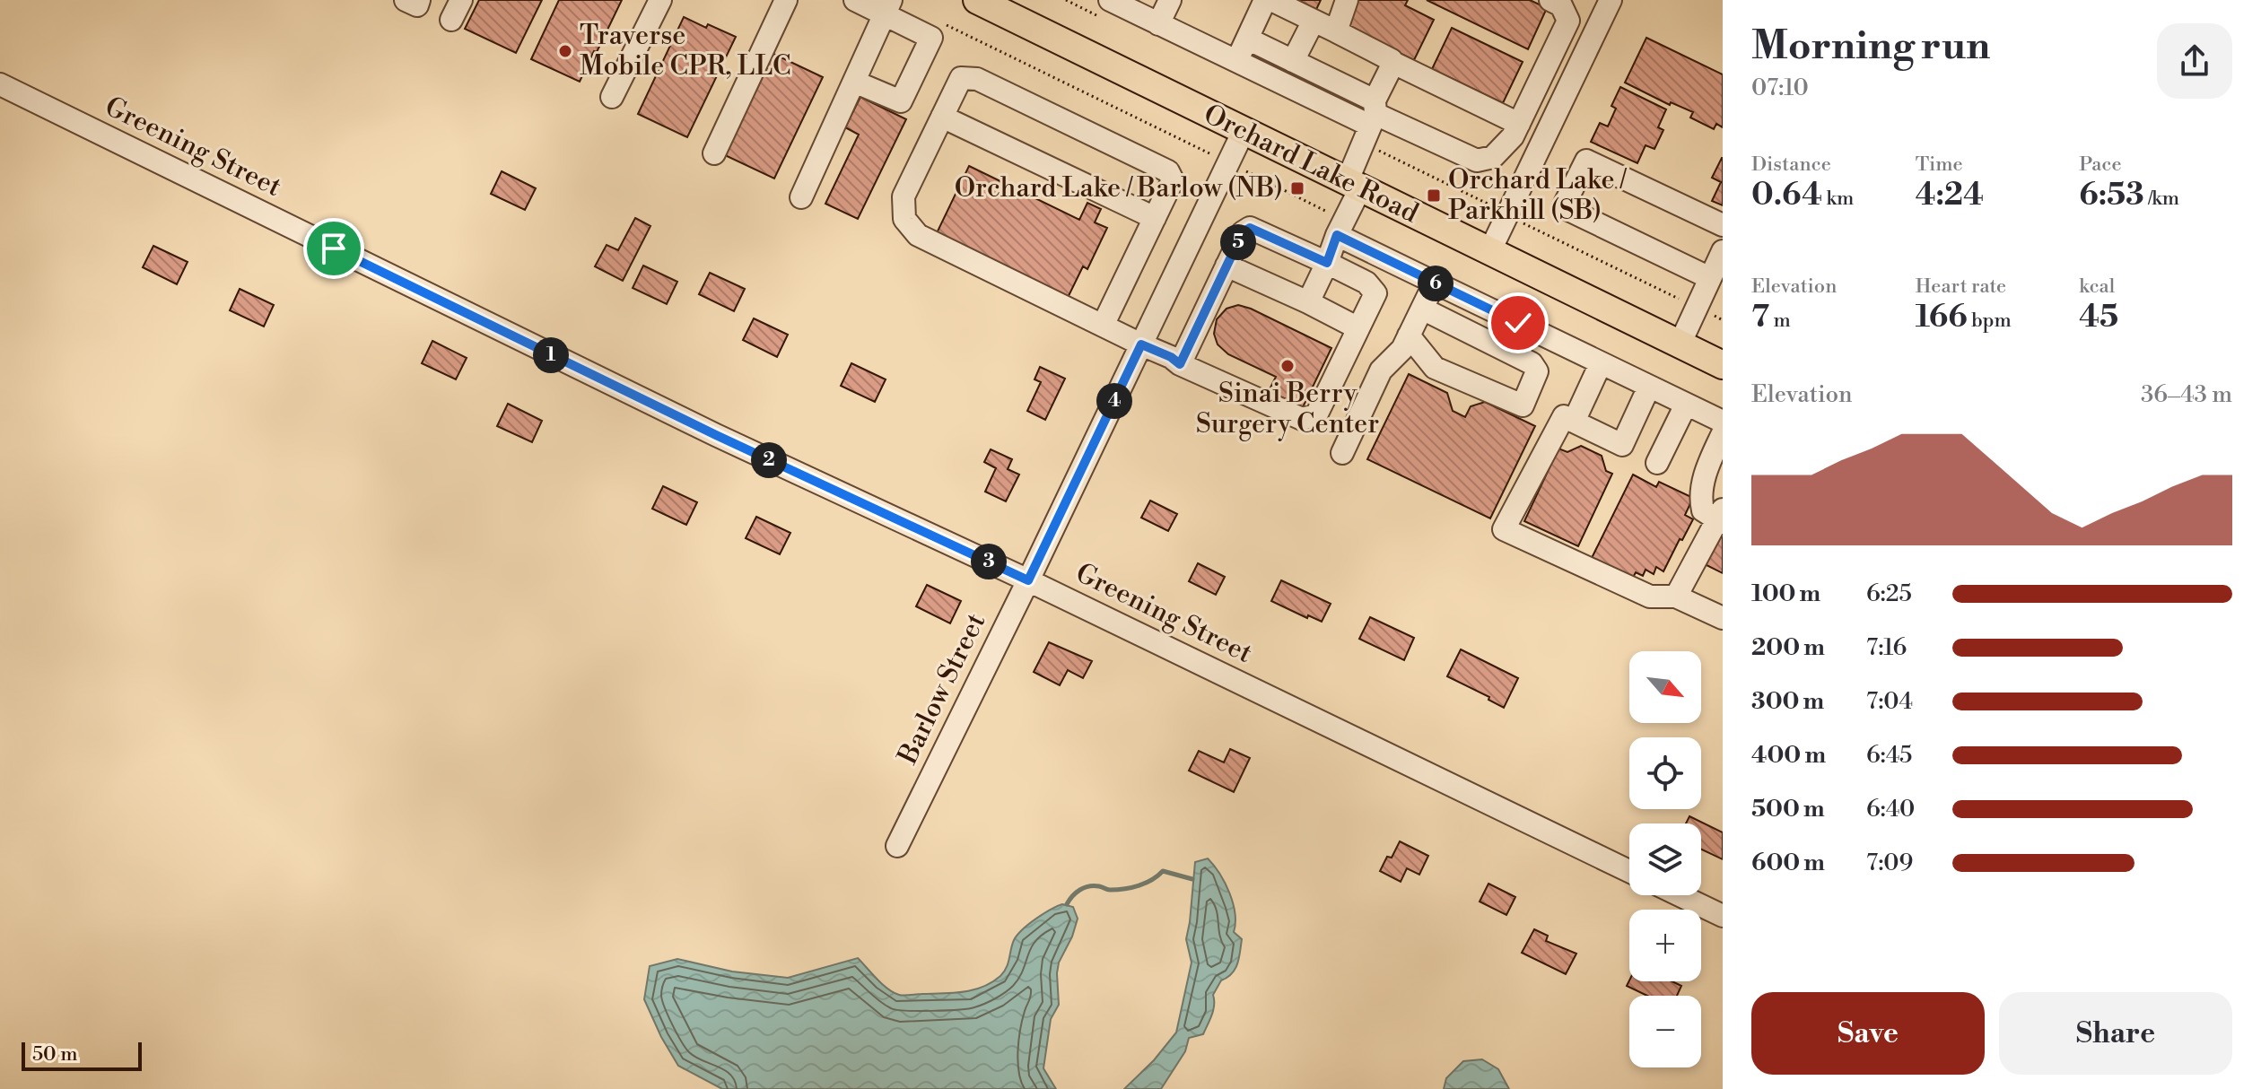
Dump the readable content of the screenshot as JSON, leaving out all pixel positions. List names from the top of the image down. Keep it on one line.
{"streets":{"main road":["Orchard Lake Road"],"street":["Greening Street","Barlow Street"]},"crossings":[["Greening Street","Barlow Street"],["Orchard Lake Road","Barlow Street"]],"places":{"other":["Traverse Mobile CPR, LLC","Sinai Berry Surgery Center"],"transit":["Orchard Lake / Barlow (NB)","Orchard Lake / Parkhill (SB)"]},"scale_bar":"50 m","north":"bottom right","page":{"heading":["Morning run","07:10"],"stats":[["Distance","0.64 km"],["Time","4:24"],["Pace","6:53 /km"],["Elevation","7 m"],["Heart rate","166 bpm"],["kcal","45"]],"pins":["5","6","1","4","2","3"],"chart":["Elevation","36–43 m"],"list":[{"name":"100 m","note":"6:25"},{"name":"200 m","note":"7:16"},{"name":"300 m","note":"7:04"},{"name":"400 m","note":"6:45"},{"name":"500 m","note":"6:40"},{"name":"600 m","note":"7:09"}],"map_buttons":["+","−"],"buttons":["Save","Share"],"scale":"50 m"}}
